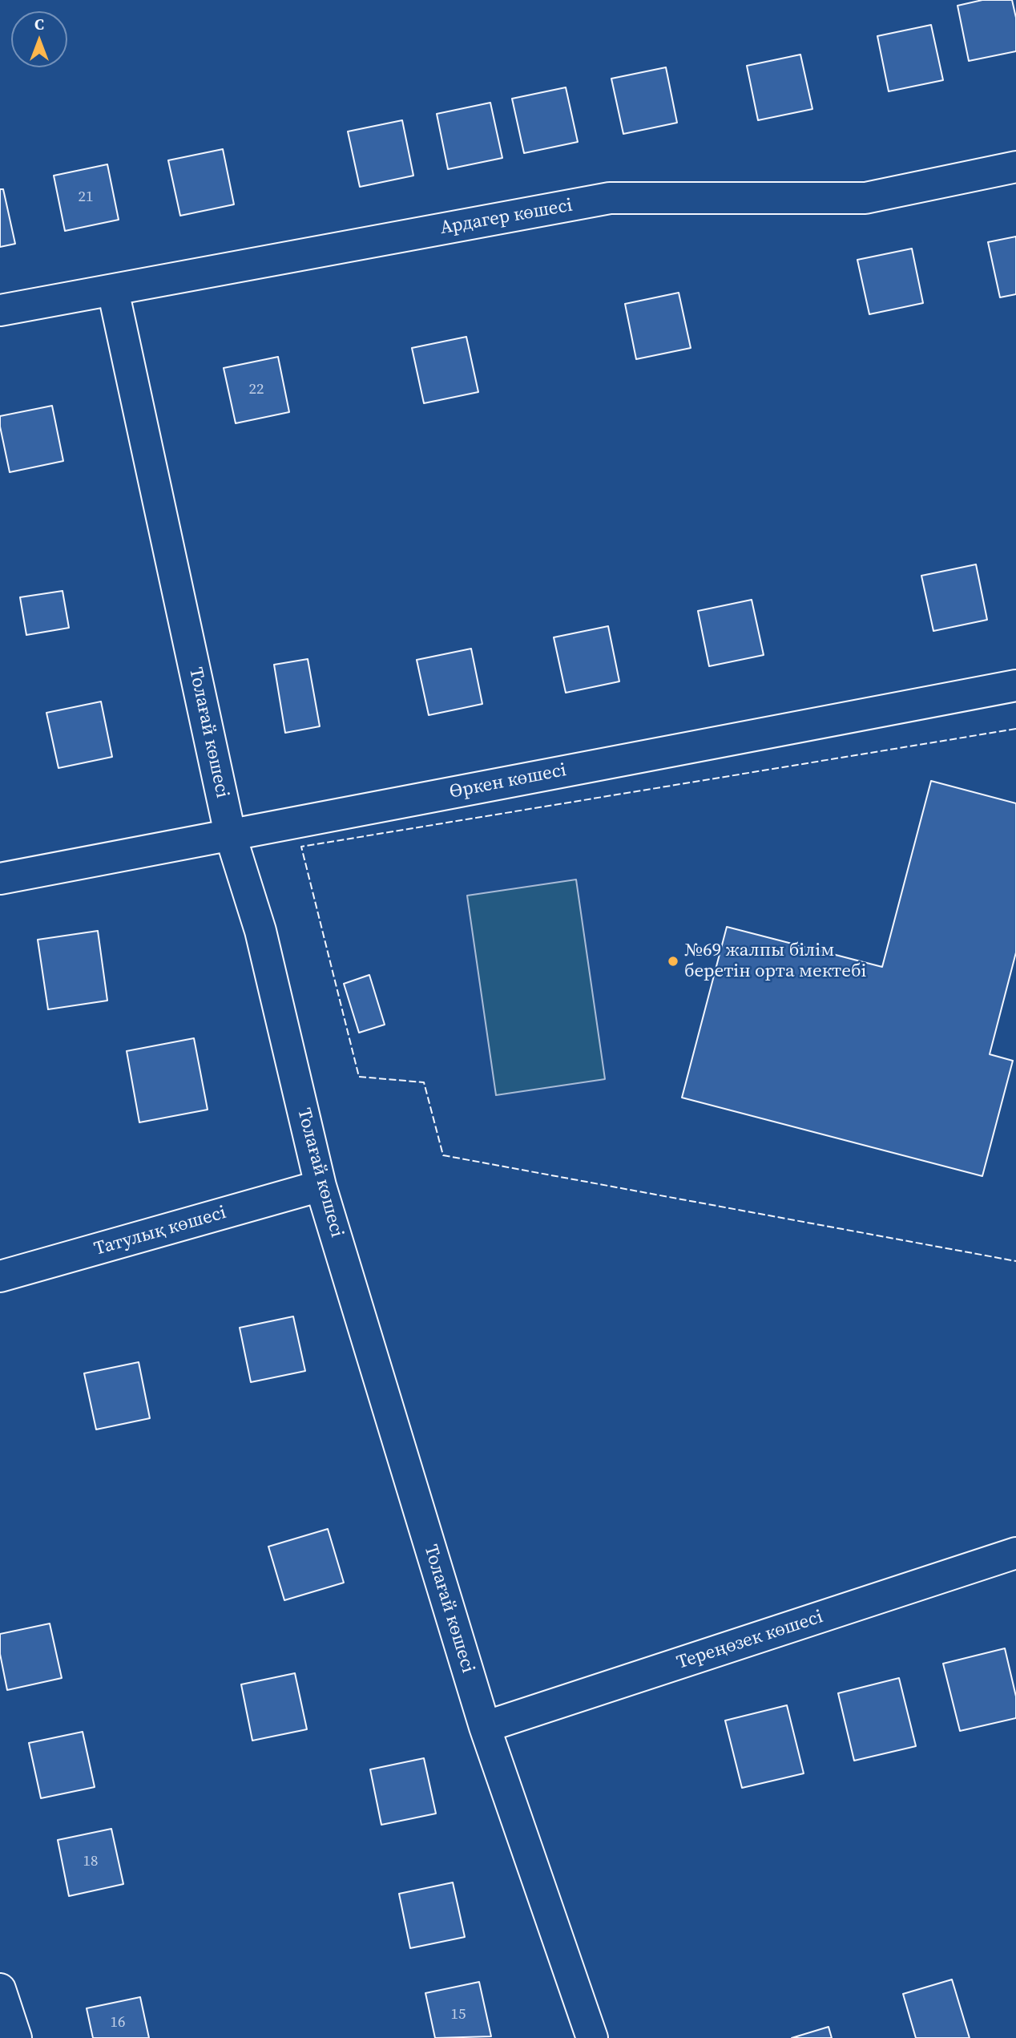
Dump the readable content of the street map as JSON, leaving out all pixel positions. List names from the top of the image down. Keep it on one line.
{"streets":{"street":["Ардагер көшесі","Толағай көшесі","Өркен көшесі","Татулық көшесі","Тереңөзек көшесі"]},"crossings":[["Ардагер көшесі","Толағай көшесі"],["Толағай көшесі","Өркен көшесі"],["Толағай көшесі","Татулық көшесі"],["Толағай көшесі","Тереңөзек көшесі"]],"places":["№69 жалпы білім беретін орта мектебі"],"house_numbers":["21","22","18","15","16"],"north":"top"}
